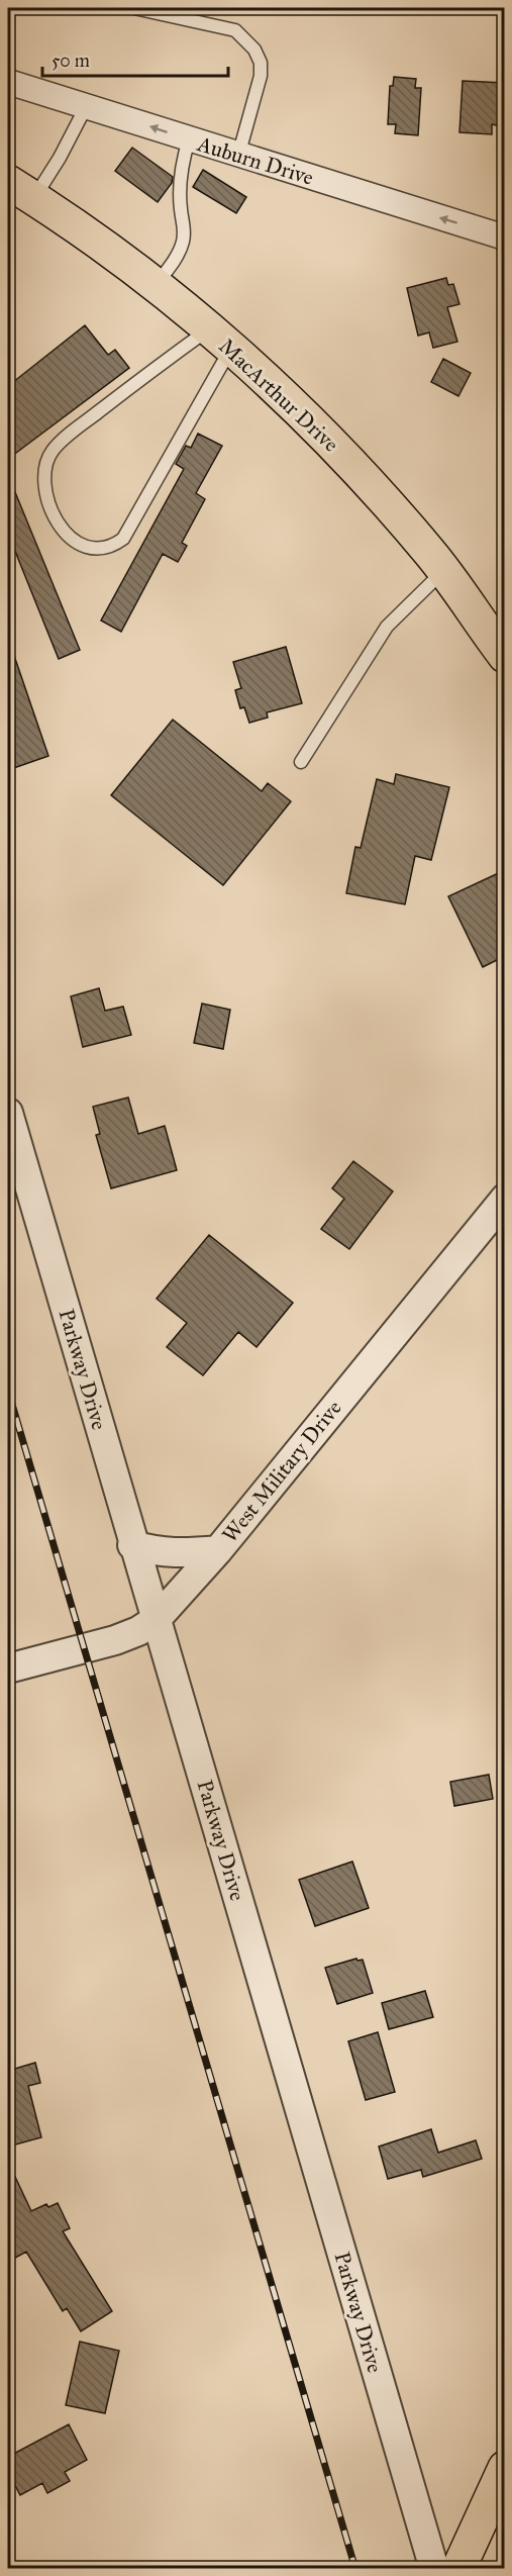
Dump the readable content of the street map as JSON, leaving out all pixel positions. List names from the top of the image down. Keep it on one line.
{"streets":{"main road":["MacArthur Drive"],"street":["Auburn Drive","Parkway Drive","West Military Drive"]},"crossings":[["Parkway Drive","West Military Drive"]],"one_way":["Auburn Drive"],"scale_bar":"50 m"}
